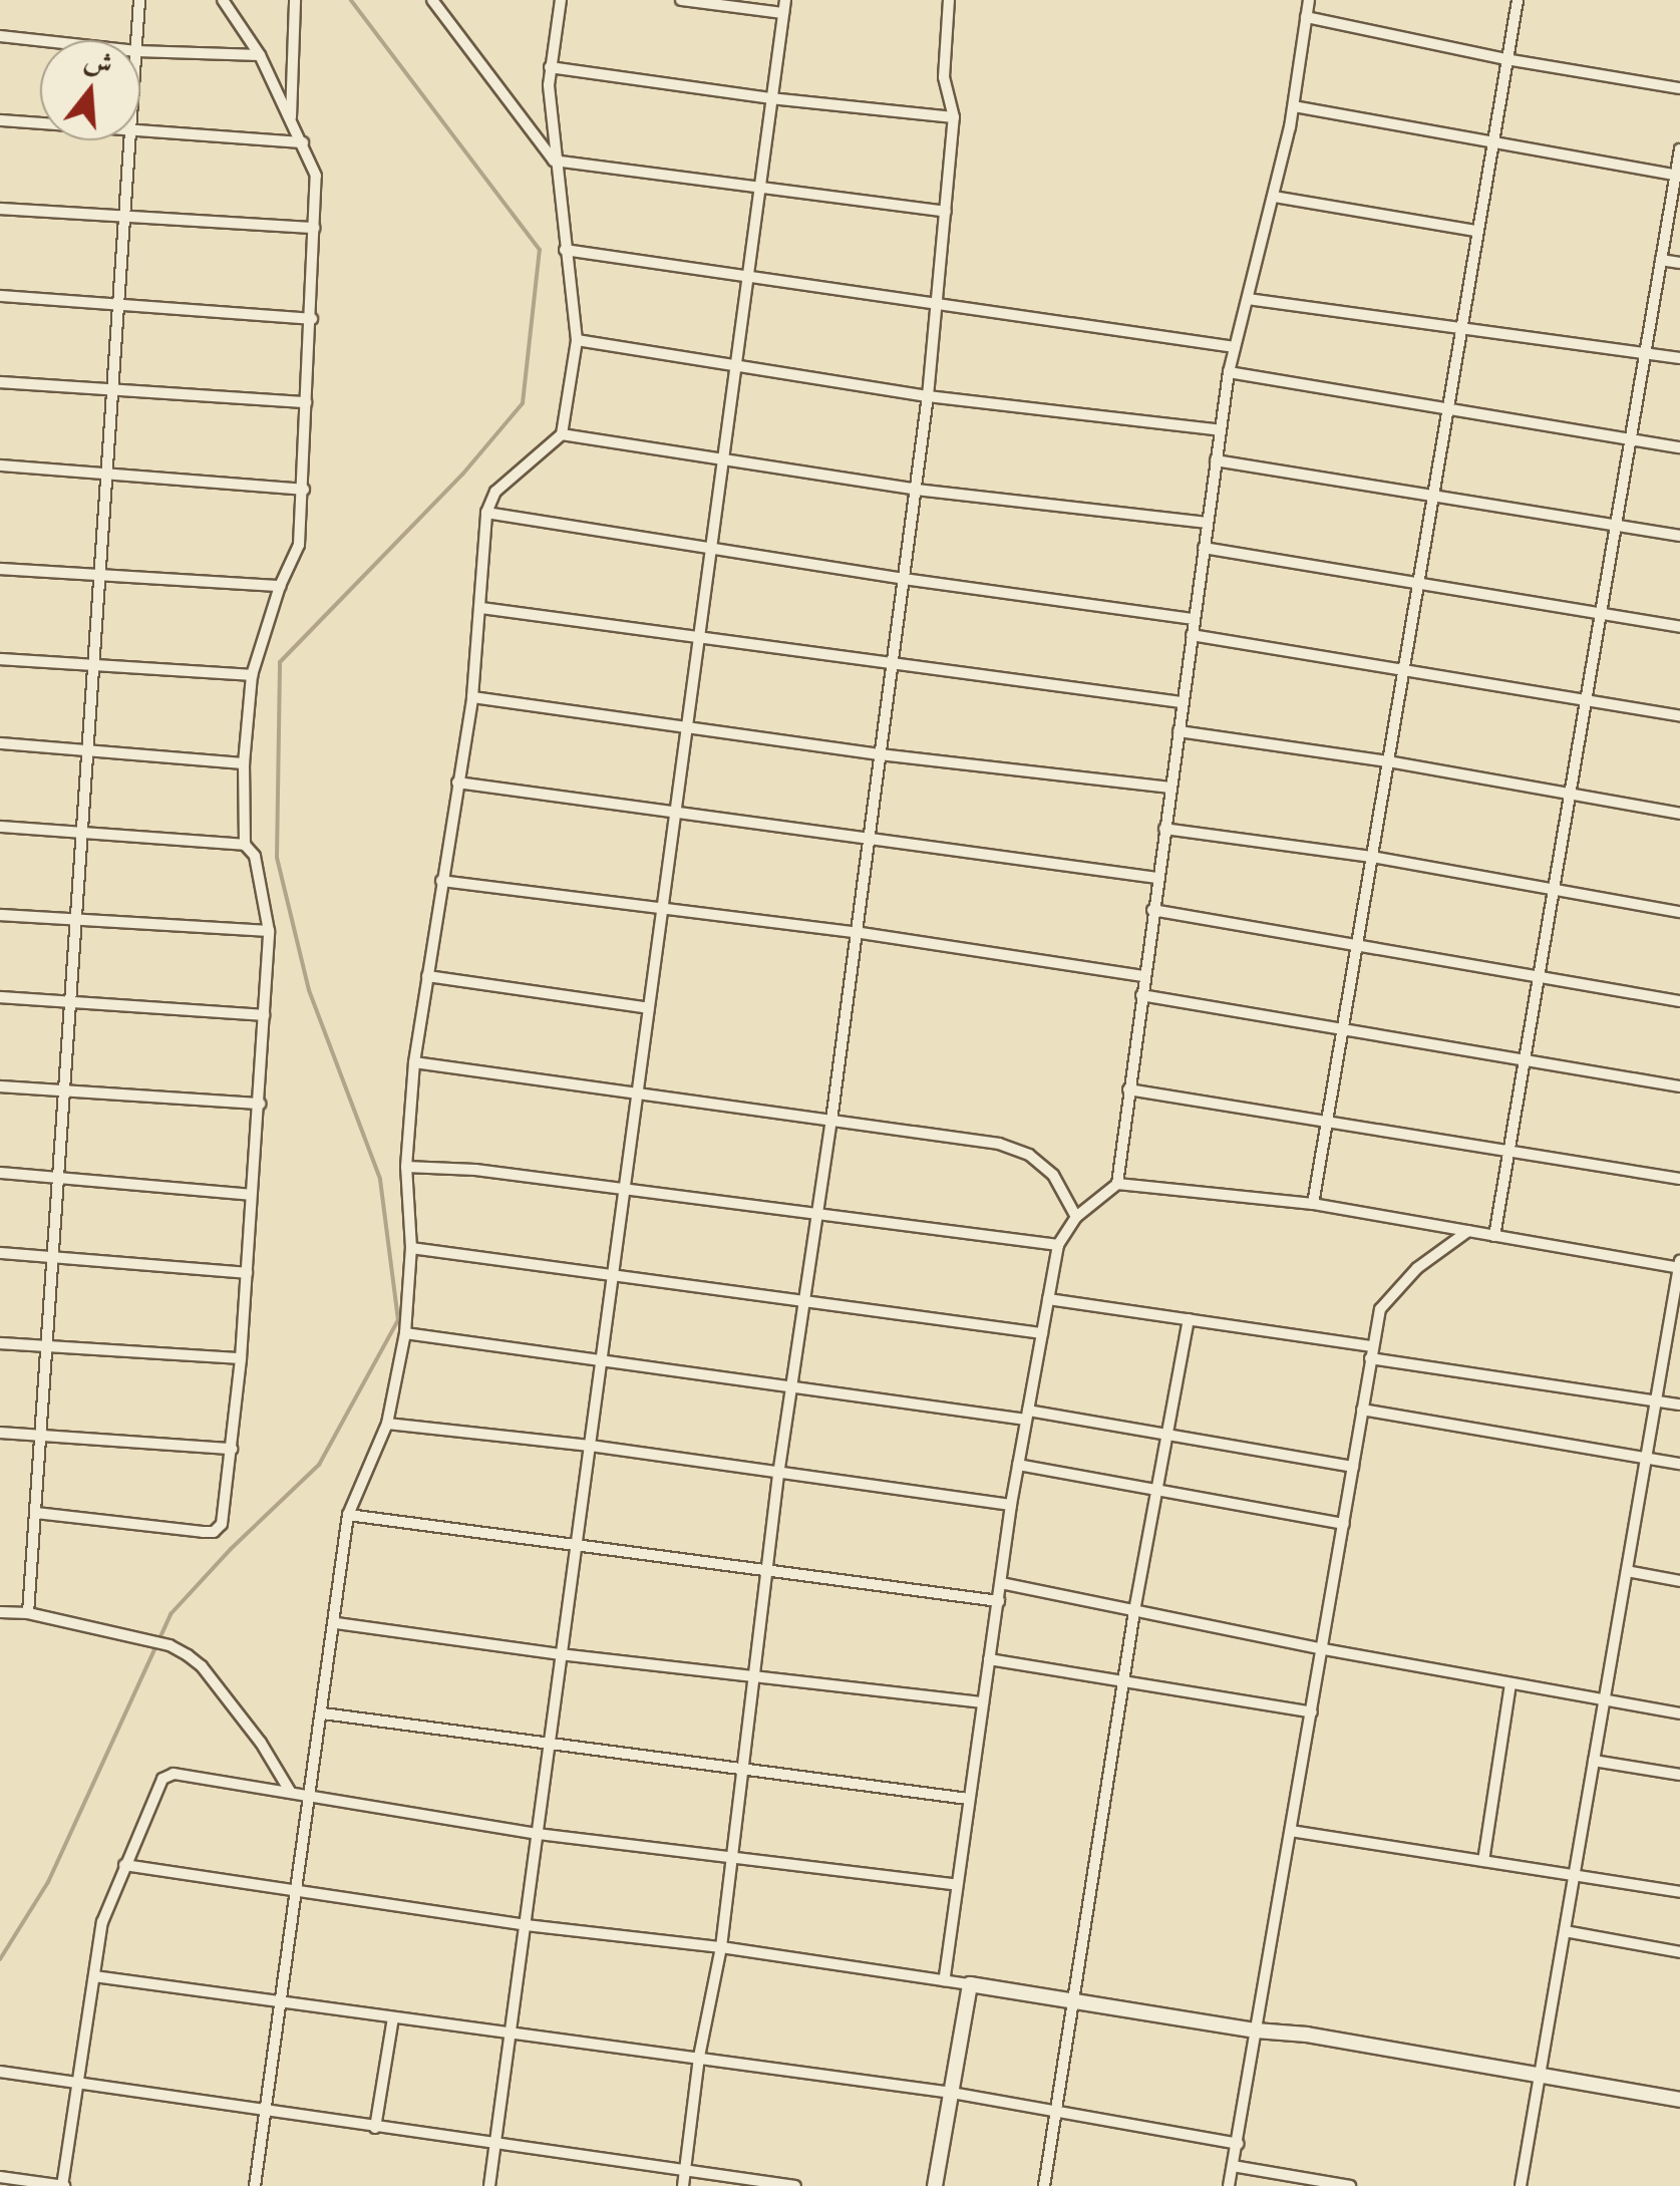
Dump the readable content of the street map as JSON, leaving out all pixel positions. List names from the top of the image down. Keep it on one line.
{"north":"top"}
